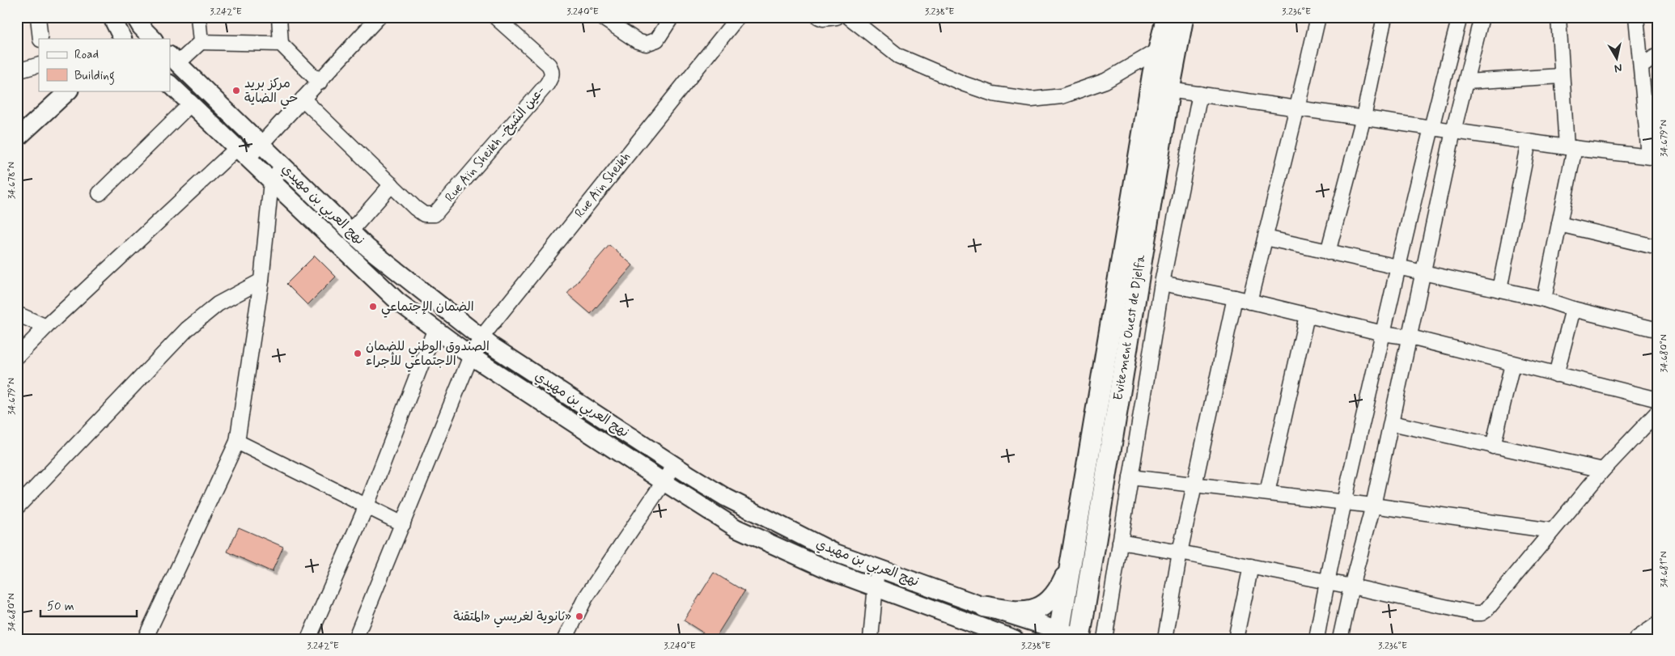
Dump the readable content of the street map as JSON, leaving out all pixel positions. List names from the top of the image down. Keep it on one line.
{"streets":{"highway":["Evitement Ouest de Djelfa"],"main road":["نهج العربي بن مهيدي"],"street":["Rue Aïn Sheikh -عين الشيخ-","Rue Aïn Sheikh"]},"crossings":[["Rue Aïn Sheikh","نهج العربي بن مهيدي"],["نهج العربي بن مهيدي","Evitement Ouest de Djelfa"]],"places":["مركز بريد حي الضاية","الضمان الإجتماعي","الصندوق الوطني للضمان الاجتماعي للأجراء","ثانوية لغريسي «المتقنة»"],"legend":["Road","Building"],"scale_bar":"50 m","north":"bottom","coordinates":["3.242°E","3.240°E","3.238°E","3.236°E","34.679°N","34.678°N","34.680°N","34.681°N"]}
